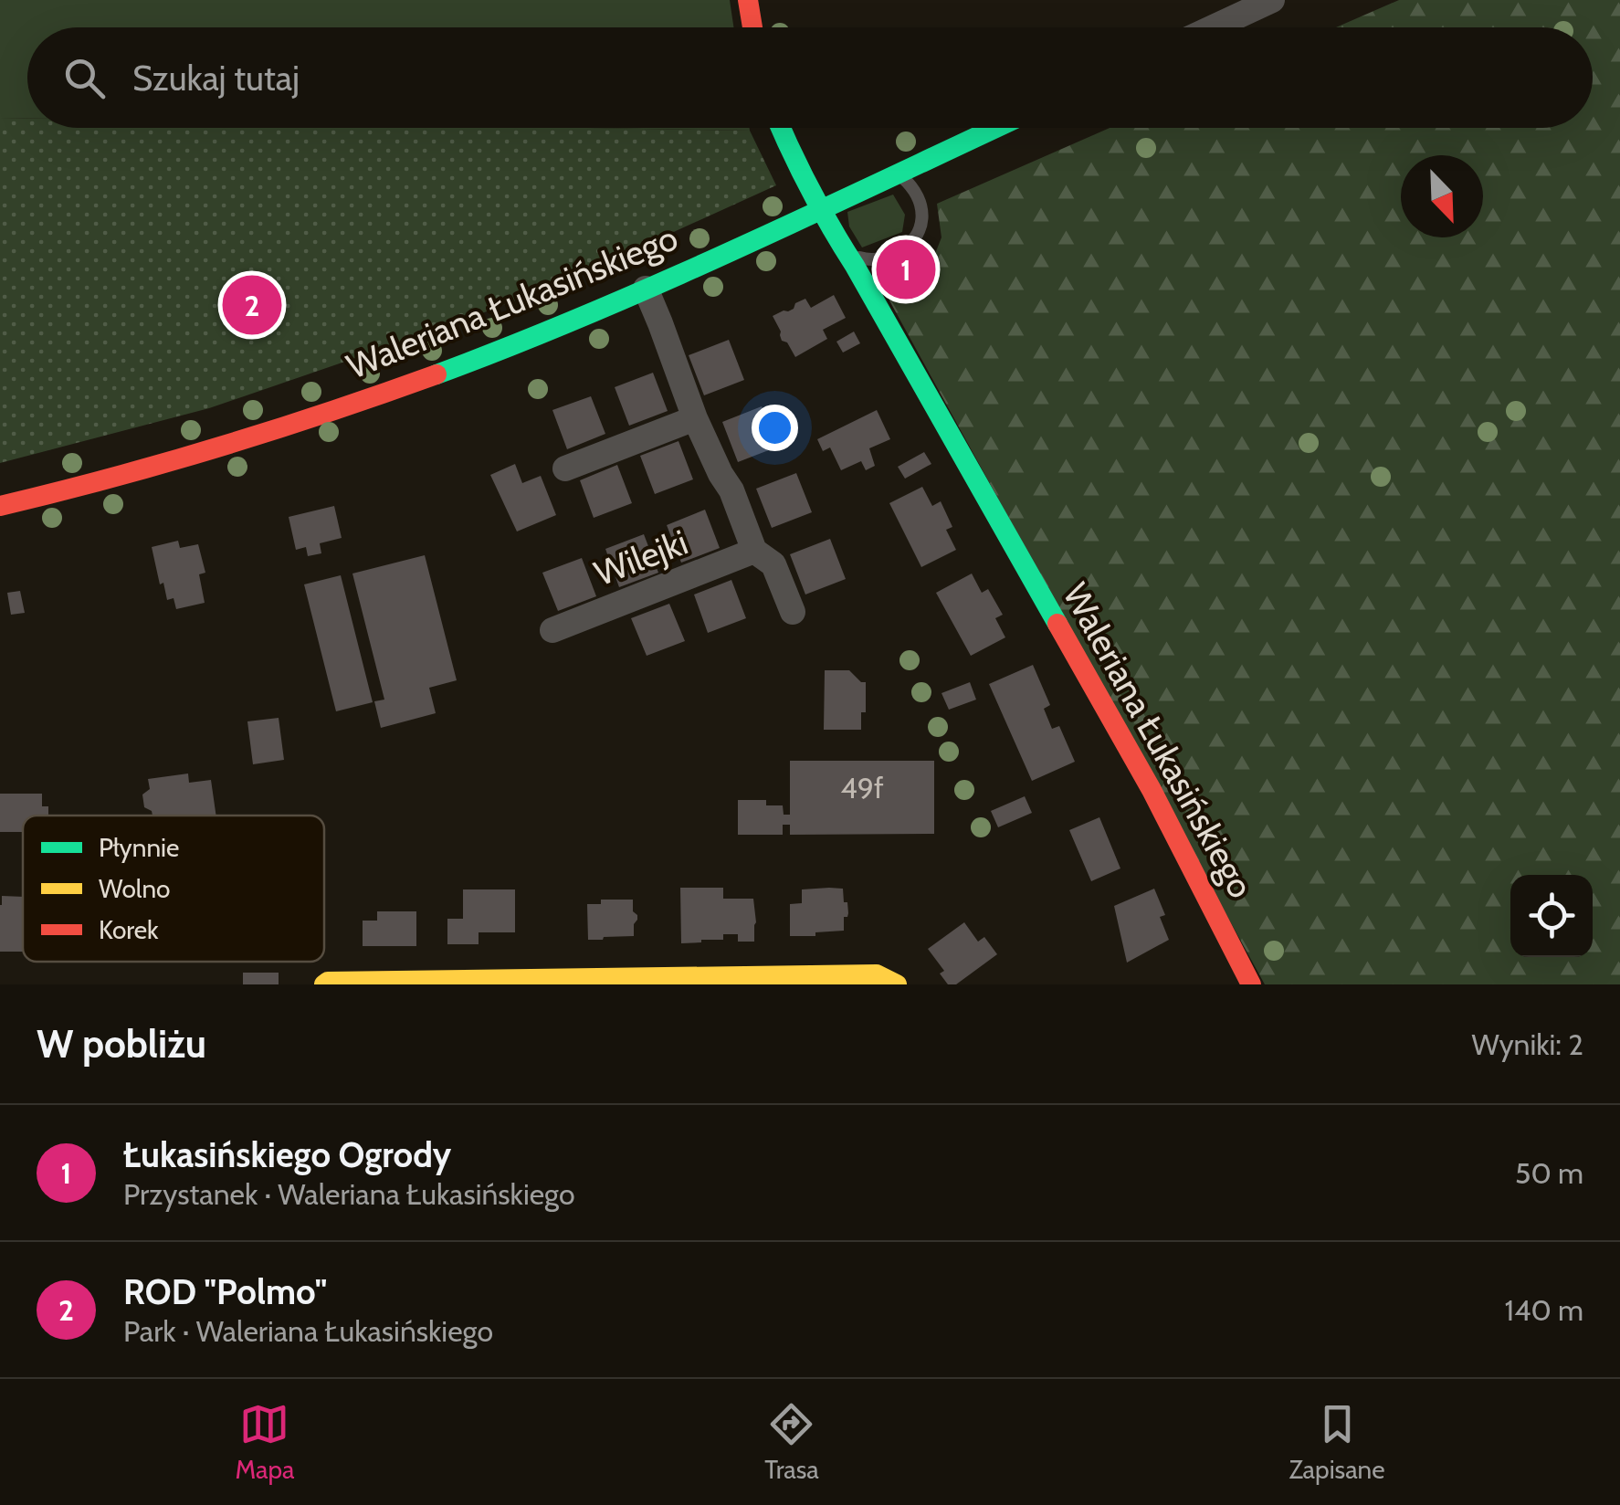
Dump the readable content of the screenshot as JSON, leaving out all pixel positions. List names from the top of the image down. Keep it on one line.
{"streets":{"street":["Waleriana Łukasińskiego","Wilejki"]},"house_numbers":["49f"],"legend":["Płynnie","Wolno","Korek"],"north":"bottom right","page":{"search":"Szukaj tutaj","pins":["1","2"],"heading":["W pobliżu","Wyniki: 2"],"list":[{"mark":"1","name":"Łukasińskiego Ogrody","note":"Przystanek · Waleriana Łukasińskiego","value":"50 m"},{"mark":"2","name":"ROD \"Polmo\"","note":"Park · Waleriana Łukasińskiego","value":"140 m"}],"nav":["Mapa","Trasa","Zapisane"]}}
